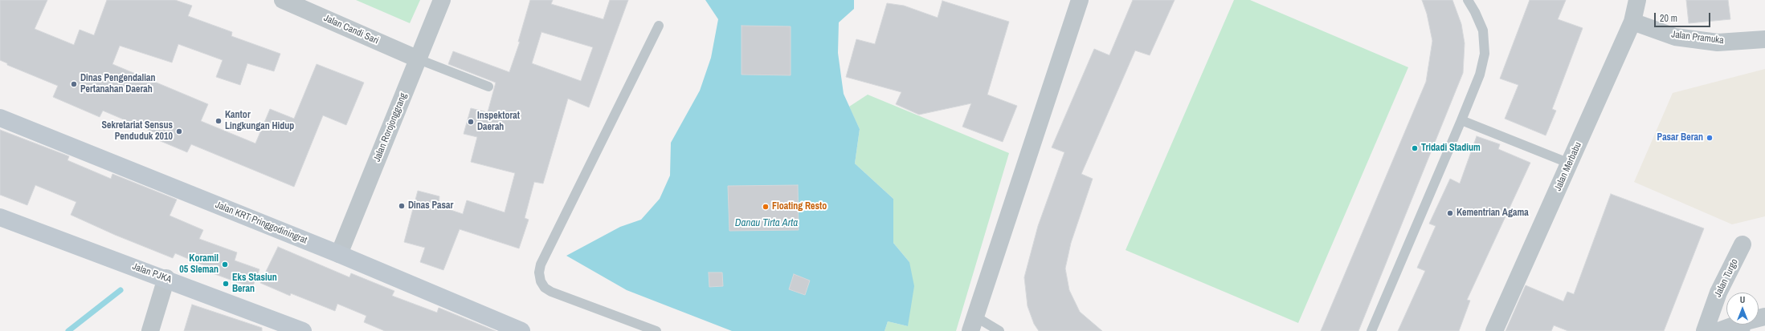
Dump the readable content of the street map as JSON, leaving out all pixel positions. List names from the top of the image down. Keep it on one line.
{"streets":{"main road":["Jalan KRT Pringgodiningrat","Jalan PJKA"],"street":["Jalan Candi Sari","Jalan Pramuka","Jalan Rorojonggrang","Jalan Merbabu","Jalan Turgo"]},"crossings":[["Jalan Candi Sari","Jalan Rorojonggrang"],["Jalan Pramuka","Jalan Merbabu"],["Jalan Rorojonggrang","Jalan KRT Pringgodiningrat"]],"water":["Danau Tirta Arta"],"places":["Dinas Pengendalian Pertanahan Daerah","Kantor Lingkungan Hidup","Inspektorat Daerah","Sekretariat Sensus Penduduk 2010","Pasar Beran","Tridadi Stadium","Dinas Pasar","Floating Resto","Kementrian Agama","Koramil 05 Sleman","Eks Stasiun Beran"],"scale_bar":"20 m","north":"top"}
